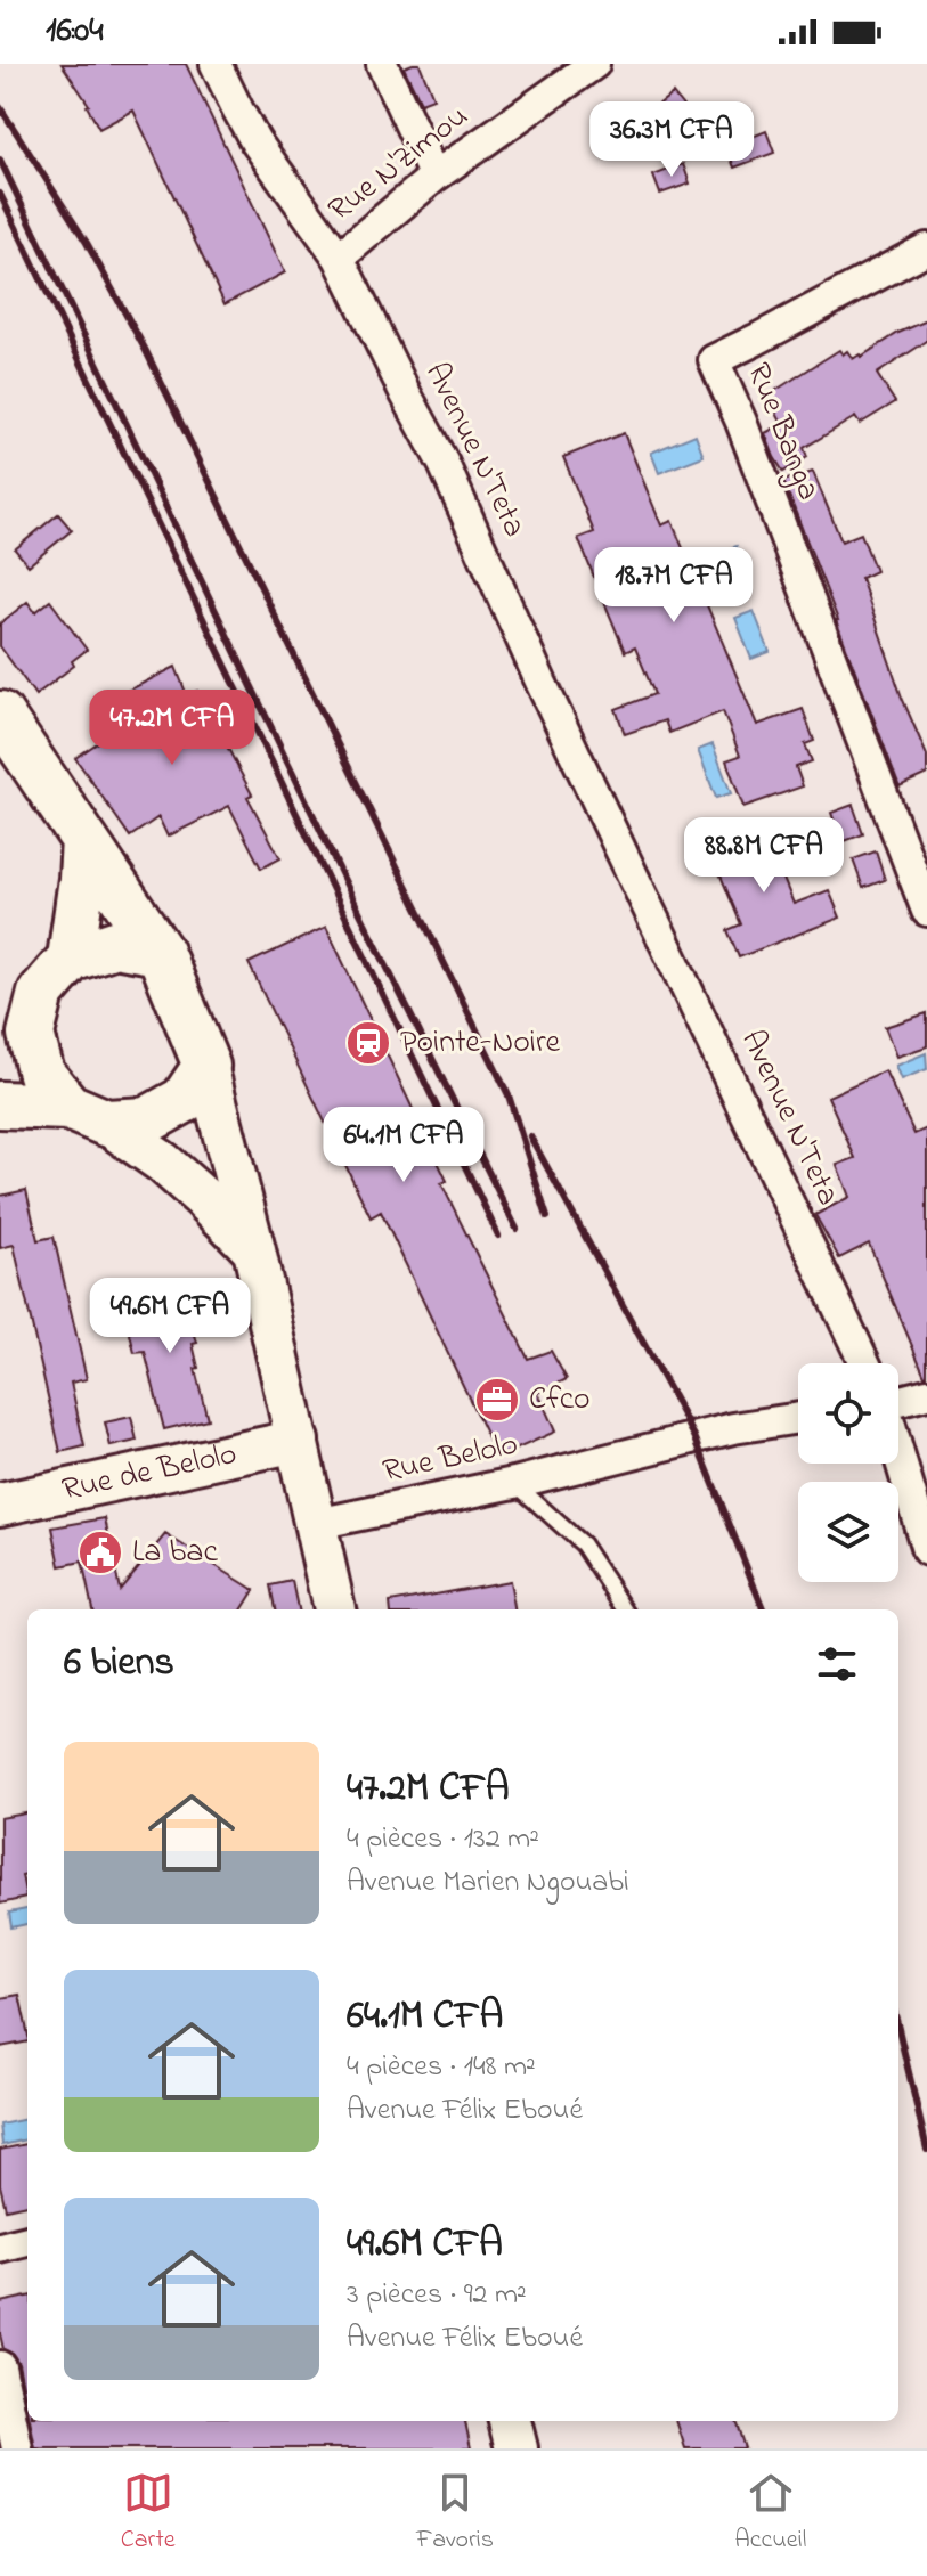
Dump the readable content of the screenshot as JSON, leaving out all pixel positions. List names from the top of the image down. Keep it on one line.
{"streets":{"street":["Rue N'Zimou","Rue Banga","Avenue N'Teta","Rue Belolo","Rue de Belolo"]},"crossings":[["Rue N'Zimou","Avenue N'Teta"]],"places":{"station":["Pointe-Noire"],"office":["Cfco"],"public building":["La bac"]},"page":{"status":"16:04","price":["36.3M CFA","18.7M CFA","47.2M CFA","88.8M CFA","64.1M CFA","49.6M CFA"],"heading":"6 biens","list":[{"name":"47.2M CFA","note":"4 pièces · 132 m² · Avenue Marien Ngouabi"},{"name":"64.1M CFA","note":"4 pièces · 148 m² · Avenue Félix Eboué"},{"name":"49.6M CFA","note":"3 pièces · 92 m² · Avenue Félix Eboué"}],"tabs":["Carte","Favoris","Accueil"]}}
